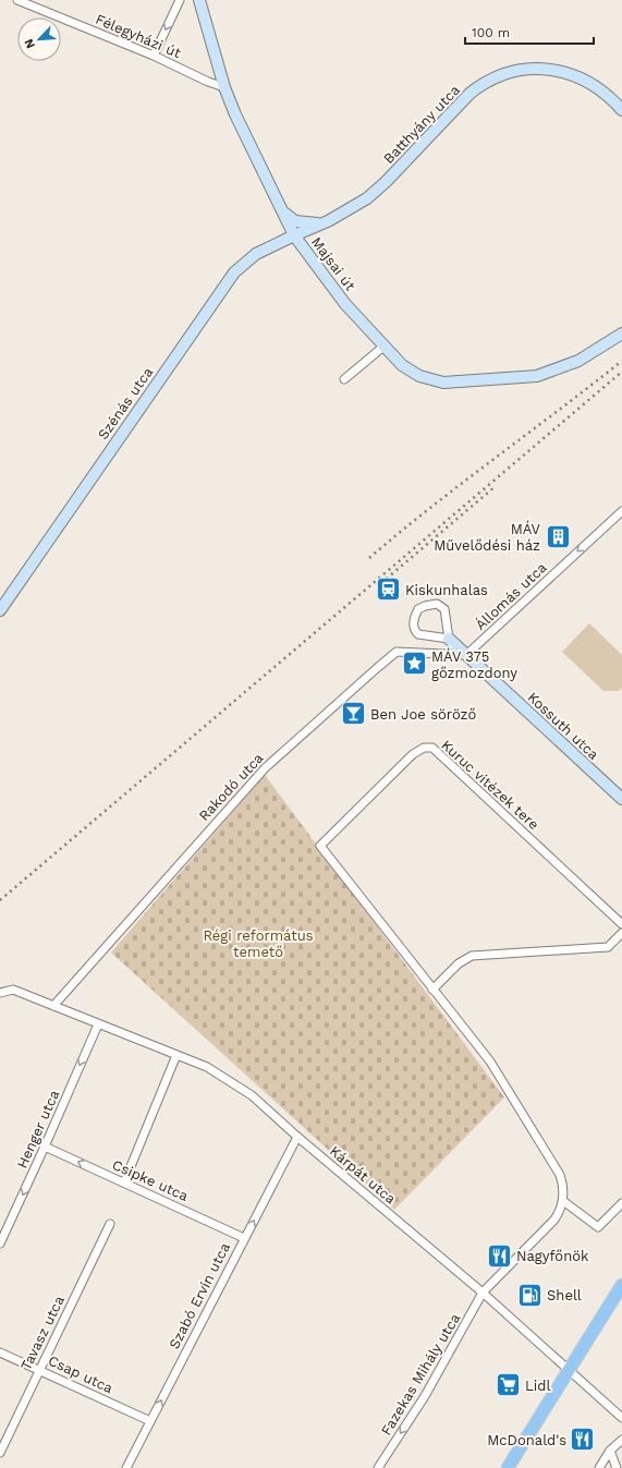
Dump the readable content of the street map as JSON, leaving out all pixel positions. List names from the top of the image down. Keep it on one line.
{"streets":{"main road":["Batthyány utca","Majsai út","Szénás utca","Kossuth utca"],"street":["Félegyházi út","Állomás utca","Kuruc vitézek tere","Rakodó utca","Henger utca","Kárpát utca","Csipke utca","Szabó Ervin utca","Tavasz utca","Csap utca","Fazekas Mihály utca"]},"crossings":[["Félegyházi út","Majsai út"],["Batthyány utca","Majsai út"],["Batthyány utca","Szénás utca"],["Majsai út","Szénás utca"],["Állomás utca","Kossuth utca"],["Állomás utca","Rakodó utca"],["Kossuth utca","Rakodó utca"],["Rakodó utca","Kárpát utca"],["Henger utca","Kárpát utca"],["Henger utca","Csipke utca"],["Kárpát utca","Szabó Ervin utca"],["Kárpát utca","Fazekas Mihály utca"],["Csipke utca","Szabó Ervin utca"],["Szabó Ervin utca","Csap utca"],["Tavasz utca","Csap utca"]],"one_way":["Állomás utca","Henger utca","Csipke utca","Szabó Ervin utca","Fazekas Mihály utca"],"parks":["Régi református temető"],"places":{"building":["MÁV Művelődési ház"],"station":["Kiskunhalas"],"place":["MÁV 375 gőzmozdony"],"bar":["Ben Joe söröző"],"restaurant":["Nagyfőnök","McDonald's"],"fuel station":["Shell"],"supermarket":["Lidl"]},"scale_bar":"100 m","north":"bottom left"}
